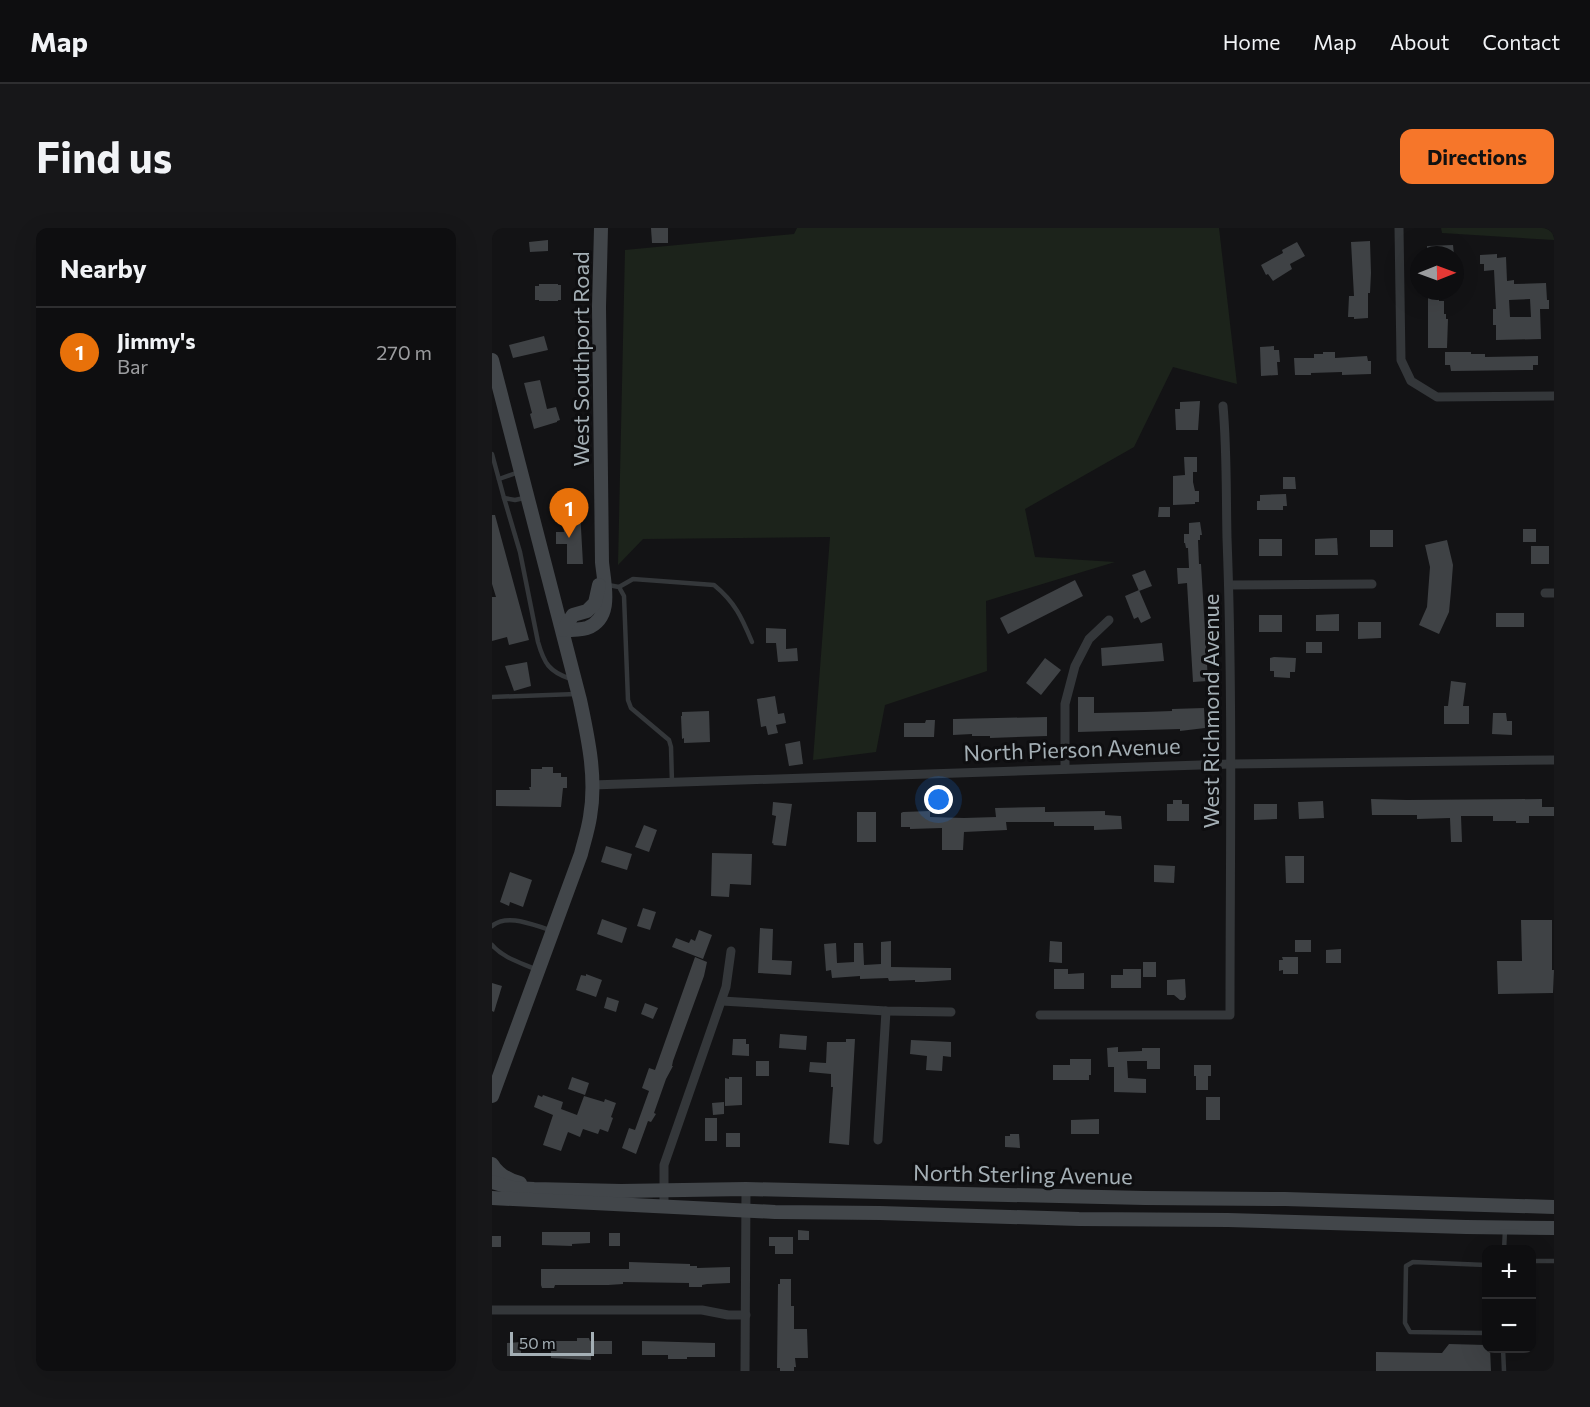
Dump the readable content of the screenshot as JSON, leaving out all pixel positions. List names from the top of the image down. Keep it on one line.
{"streets":{"main road":["West Southport Road","North Sterling Avenue"],"street":["West Richmond Avenue","North Pierson Avenue"]},"crossings":[["West Richmond Avenue","North Pierson Avenue"]],"scale_bar":"50 m","north":"right","page":{"header":"Map","nav":["Home","Map","About","Contact"],"buttons":"Directions","title":"Find us","heading":"Nearby","list":[{"mark":"1","name":"Jimmy's","note":"Bar","value":"270 m"}],"pins":"1","map_buttons":["+","−"],"scale":"50 m"}}
